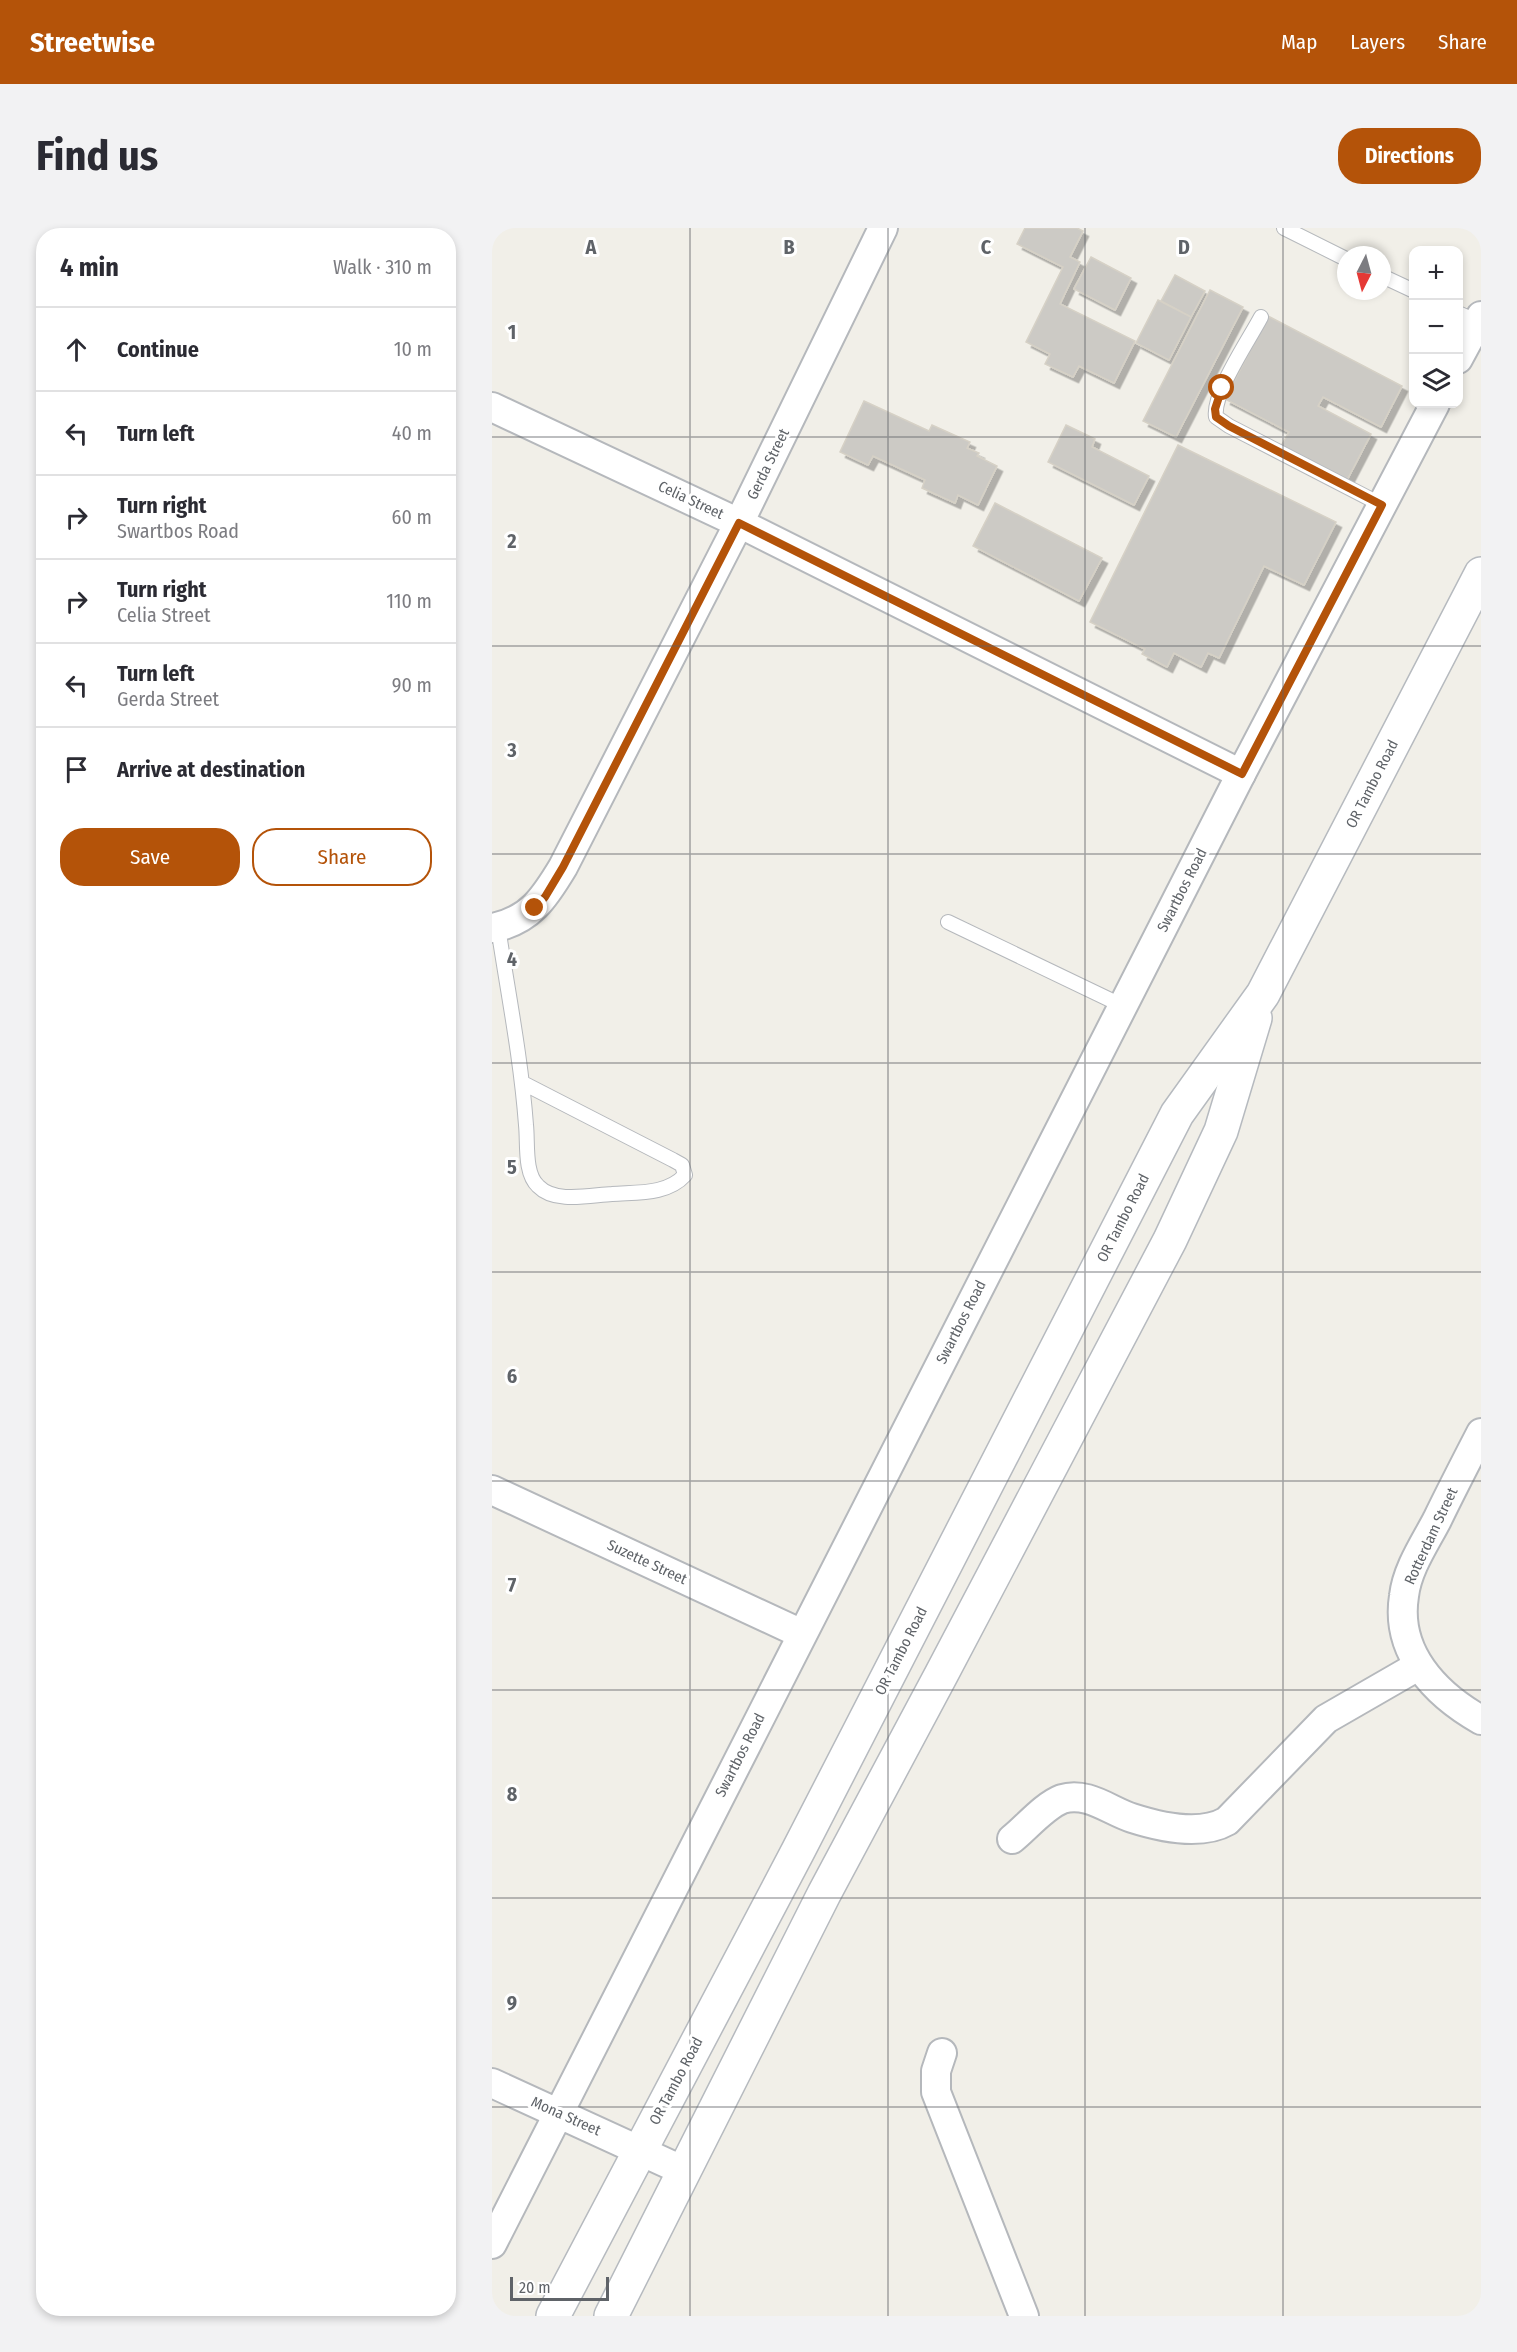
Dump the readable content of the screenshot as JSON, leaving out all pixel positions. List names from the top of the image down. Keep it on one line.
{"streets":{"main road":["OR Tambo Road"],"street":["Gerda Street","Celia Street","Swartbos Road","Rotterdam Street","Suzette Street","Mona Street"]},"crossings":[["Gerda Street","Celia Street"],["Celia Street","Swartbos Road"],["OR Tambo Road","Mona Street"],["Swartbos Road","Suzette Street"],["Swartbos Road","Mona Street"]],"scale_bar":"20 m","north":"bottom","page":{"header":"Streetwise","nav":["Map","Layers","Share"],"buttons":["Directions",["Save","Share"]],"title":"Find us","heading":["4 min","Walk · 310 m"],"map_buttons":["+","−"],"list":[["Continue","10 m"],["Turn left","40 m"],["Turn right","Swartbos Road","60 m"],["Turn right","Celia Street","110 m"],["Turn left","Gerda Street","90 m"],"Arrive at destination"],"scale":"20 m"},"grid":{"columns":["A","B","C","D"],"rows":["1","2","3","4","5","6","7","8","9"]}}
